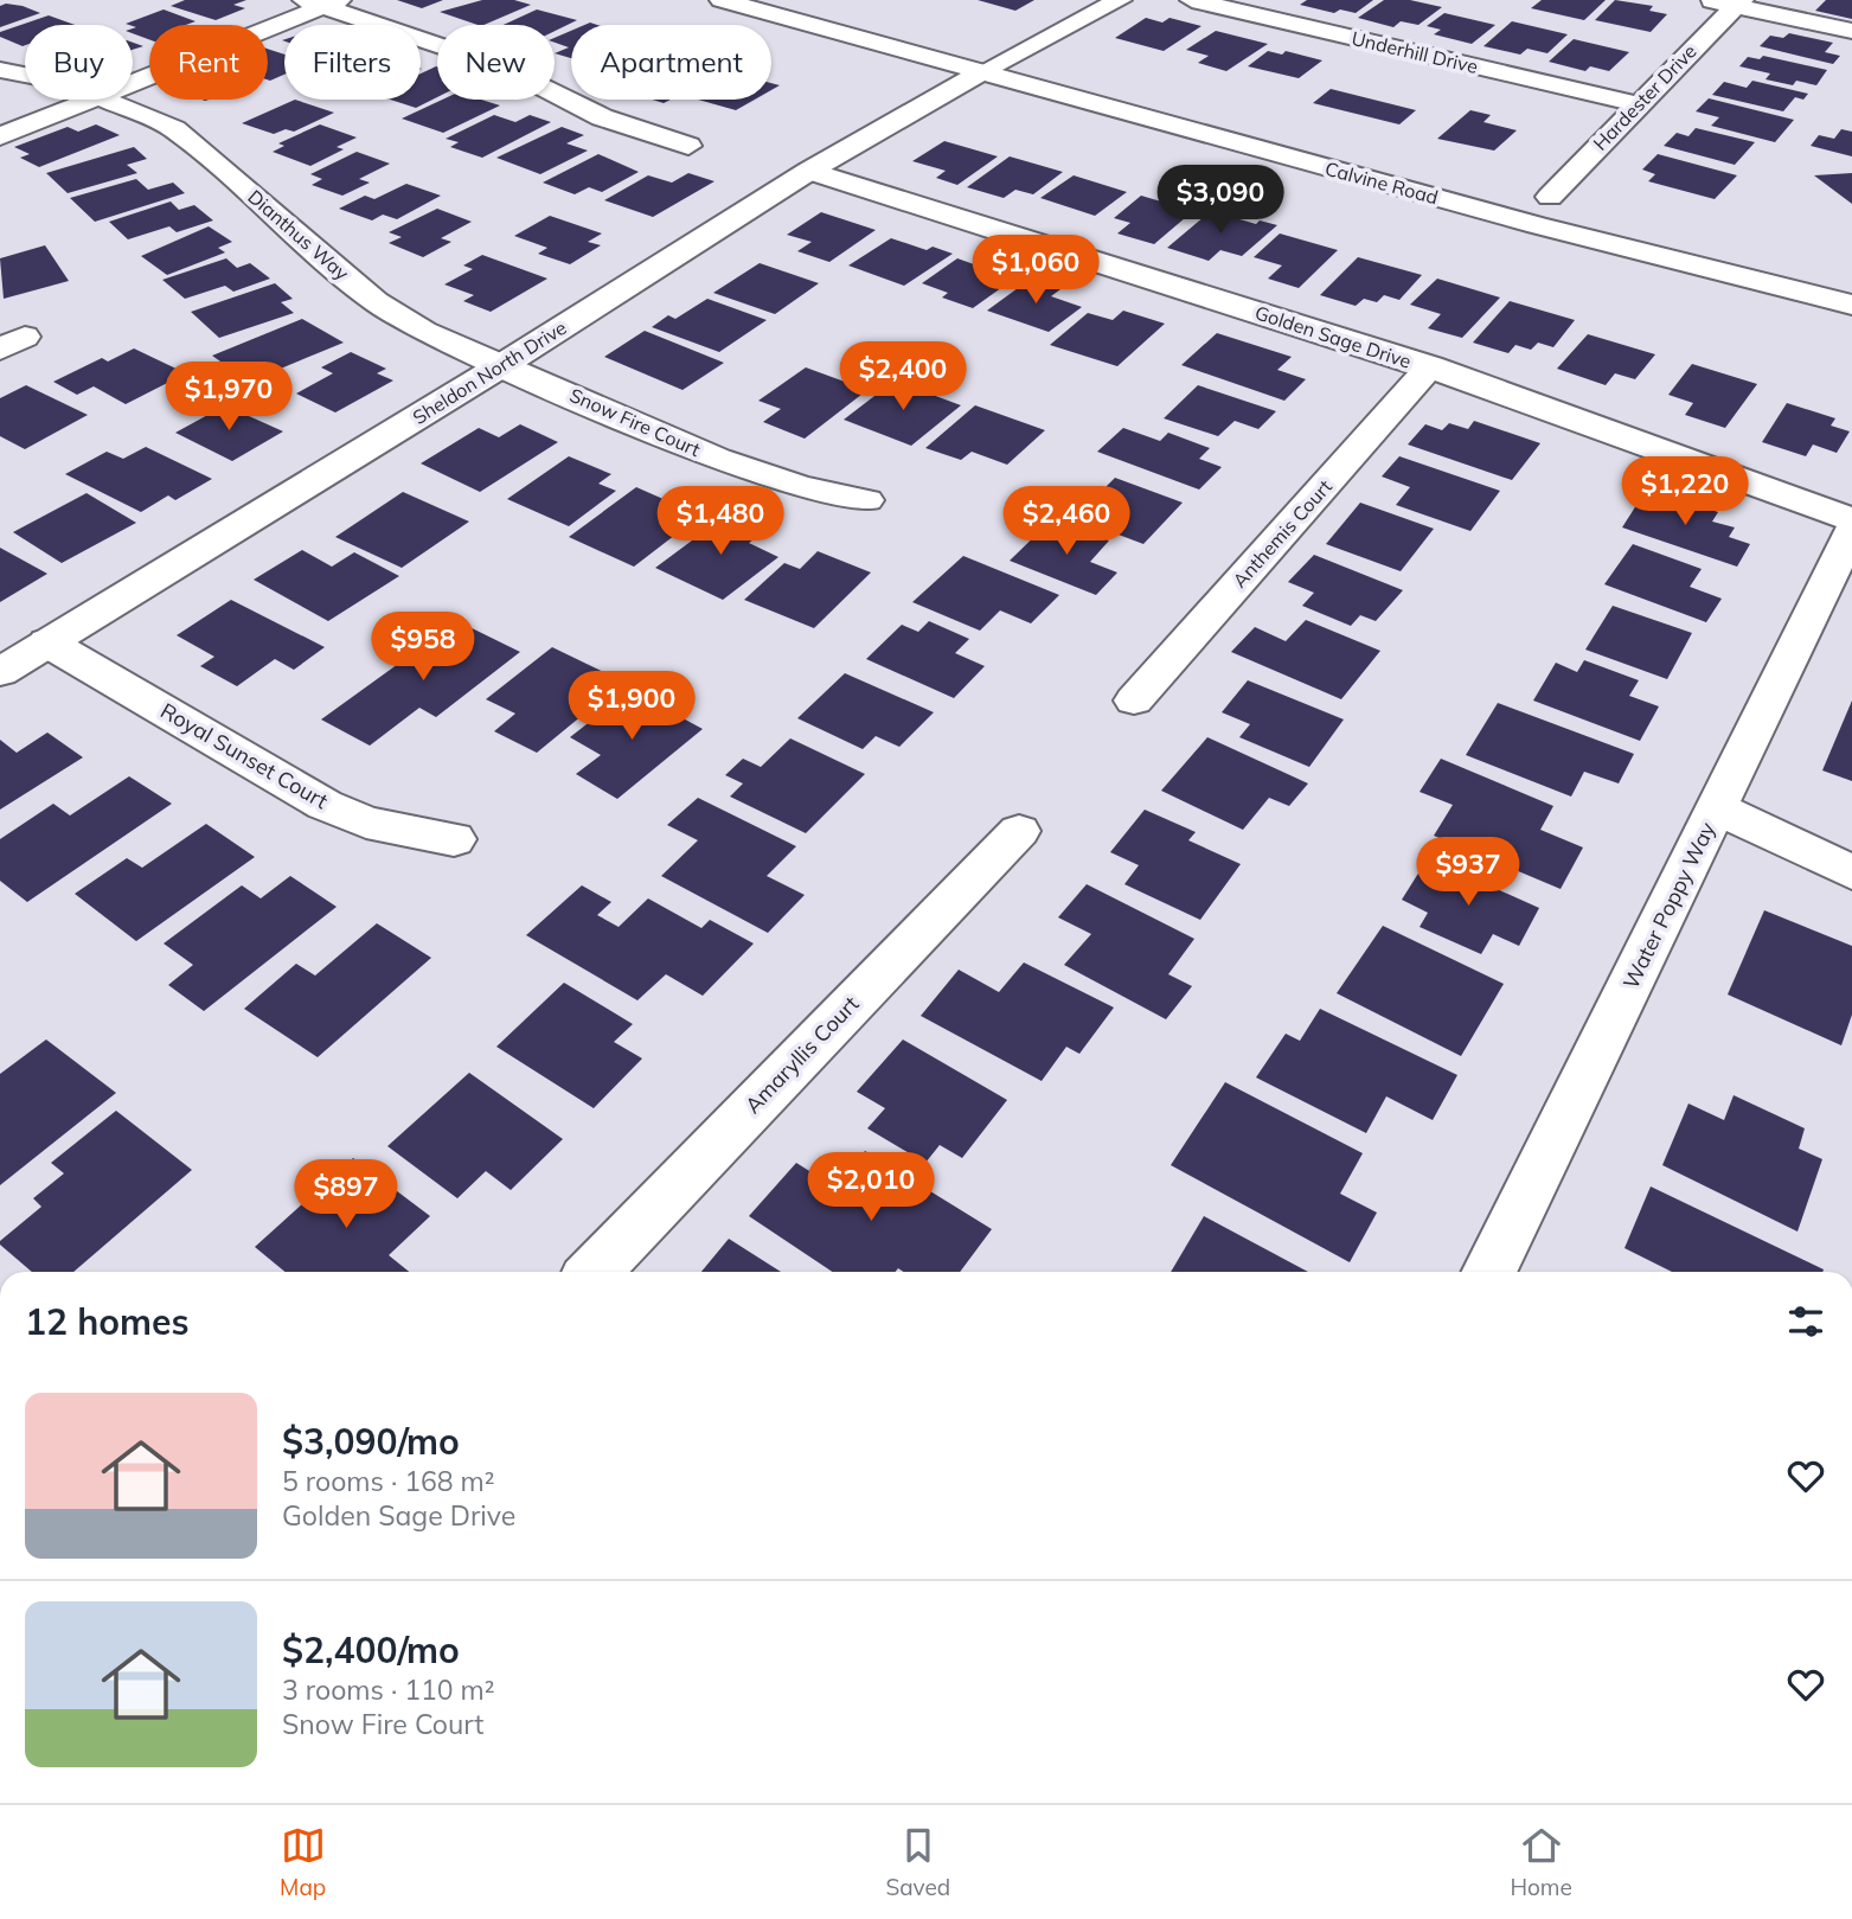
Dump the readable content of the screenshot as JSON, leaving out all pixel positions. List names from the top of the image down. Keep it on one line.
{"streets":{"street":["Underhill Drive","Hardester Drive","Calvine Road","Dianthus Way","Golden Sage Drive","Sheldon North Drive","Snow Fire Court","Anthemis Court","Royal Sunset Court","Water Poppy Way","Amaryllis Court"]},"crossings":[["Underhill Drive","Hardester Drive"],["Calvine Road","Sheldon North Drive"],["Dianthus Way","Sheldon North Drive"],["Dianthus Way","Snow Fire Court"],["Golden Sage Drive","Sheldon North Drive"],["Golden Sage Drive","Anthemis Court"],["Sheldon North Drive","Snow Fire Court"],["Sheldon North Drive","Royal Sunset Court"]],"page":{"chip":["Buy","Rent","Filters","New","Apartment"],"price":["$3,090","$1,060","$2,400","$1,970","$1,220","$1,480","$2,460","$958","$1,900","$937","$2,010","$897"],"heading":"12 homes","list":[{"name":"$3,090/mo","note":"5 rooms · 168 m² · Golden Sage Drive"},{"name":"$2,400/mo","note":"3 rooms · 110 m² · Snow Fire Court"}],"tabs":["Map","Saved","Home"]}}
